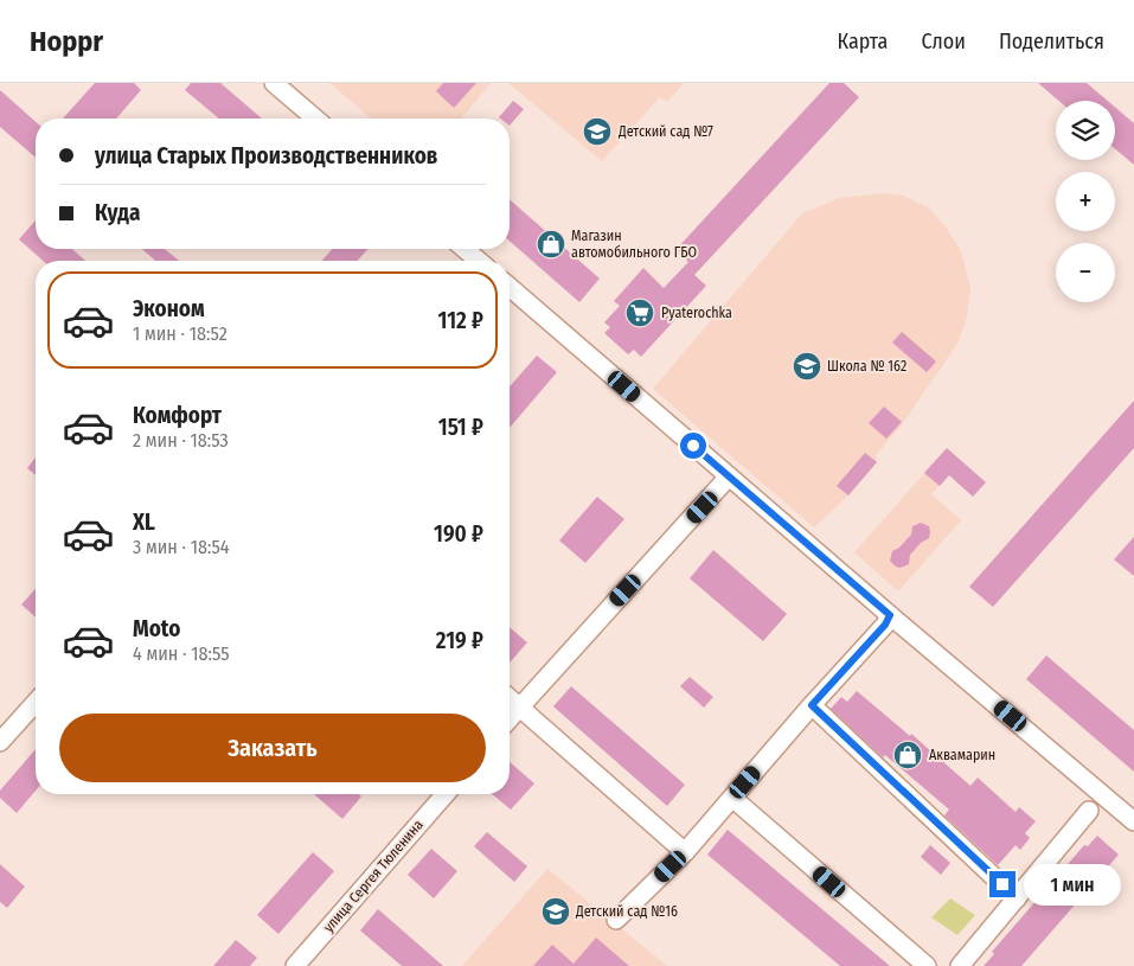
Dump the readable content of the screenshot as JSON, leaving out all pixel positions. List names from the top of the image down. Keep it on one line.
{"streets":{"street":["улица Сергея Тюленина"]},"places":{"school or university":["Детский сад №7","Школа № 162","Детский сад №16"],"shop":["Магазин автомобильного ГБО","Аквамарин"],"supermarket":["Pyaterochka"]},"page":{"header":"Hoppr","nav":["Карта","Слои","Поделиться"],"map_buttons":["+","−"],"banner":["улица Старых Производственников","Куда"],"list":[{"name":"Эконом","note":"1 мин · 18:52","value":"112 ₽"},{"name":"Комфорт","note":"2 мин · 18:53","value":"151 ₽"},{"name":"XL","note":"3 мин · 18:54","value":"190 ₽"},{"name":"Moto","note":"4 мин · 18:55","value":"219 ₽"}],"buttons":"Заказать","bubble":"1 мин"}}
